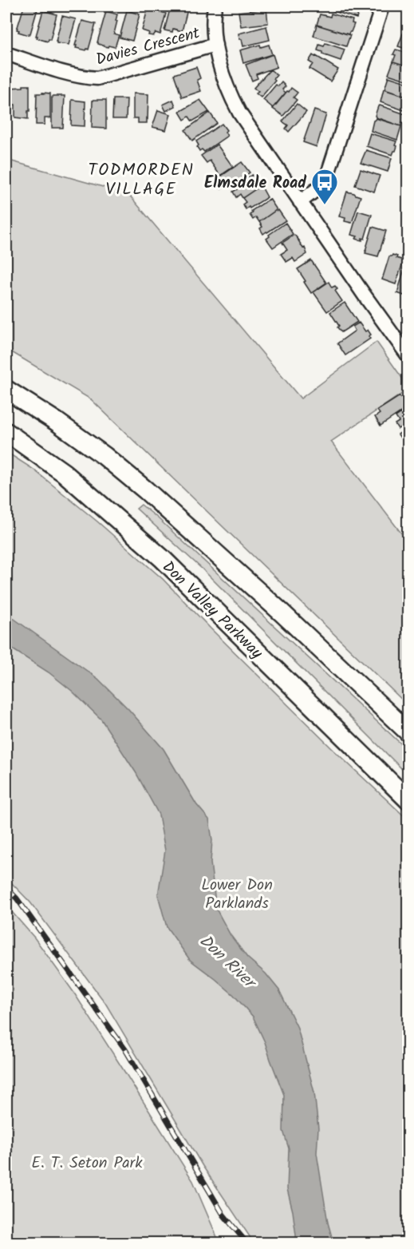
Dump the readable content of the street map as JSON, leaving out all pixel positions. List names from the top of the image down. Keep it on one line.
{"streets":{"highway":["Don Valley Parkway"],"street":["Davies Crescent"]},"districts":["TODMORDEN VILLAGE"],"water":["Don River"],"parks":["Lower Don Parklands","E. T. Seton Park"],"places":{"bus stop":["Elmsdale Road"]}}
